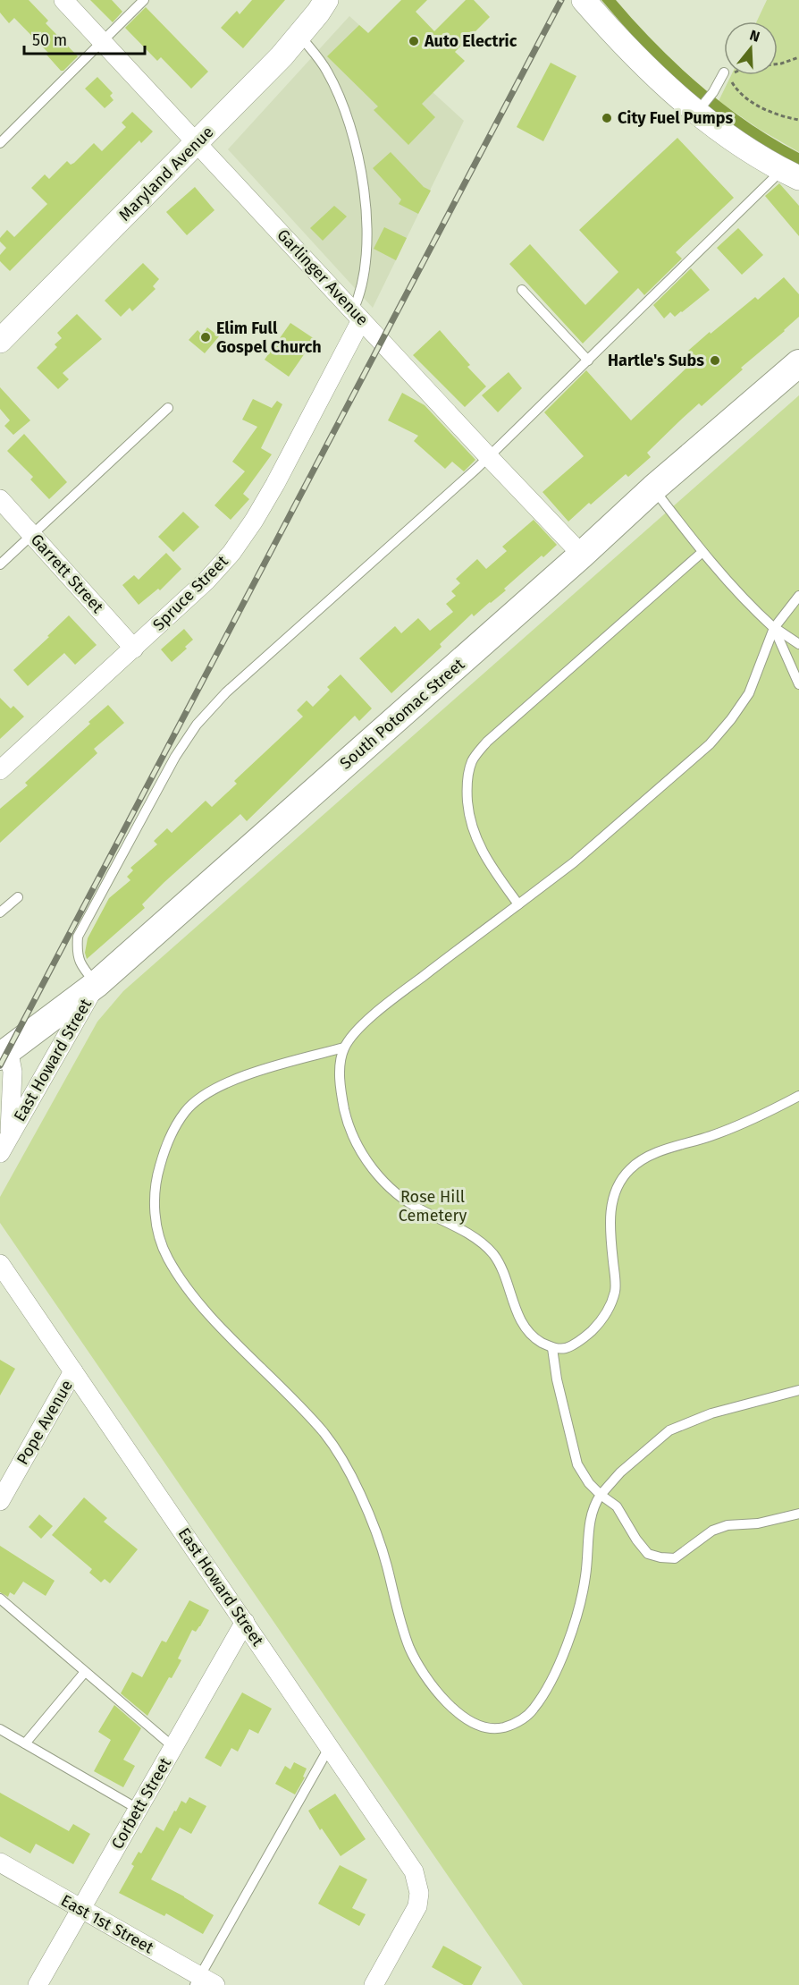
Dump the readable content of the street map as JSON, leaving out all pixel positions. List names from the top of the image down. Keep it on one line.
{"streets":{"main road":["South Potomac Street"],"street":["Maryland Avenue","Garlinger Avenue","Garrett Street","Spruce Street","East Howard Street","Pope Avenue","Corbett Street","East 1st Street"]},"crossings":[["Maryland Avenue","Garlinger Avenue"],["Garlinger Avenue","Spruce Street"],["Garlinger Avenue","South Potomac Street"],["Garrett Street","Spruce Street"],["South Potomac Street","East Howard Street"],["East Howard Street","Pope Avenue"],["East Howard Street","Corbett Street"],["Corbett Street","East 1st Street"]],"parks":["Rose Hill Cemetery"],"places":["Auto Electric","City Fuel Pumps","Elim Full Gospel Church","Hartle's Subs"],"scale_bar":"50 m","north":"top"}
